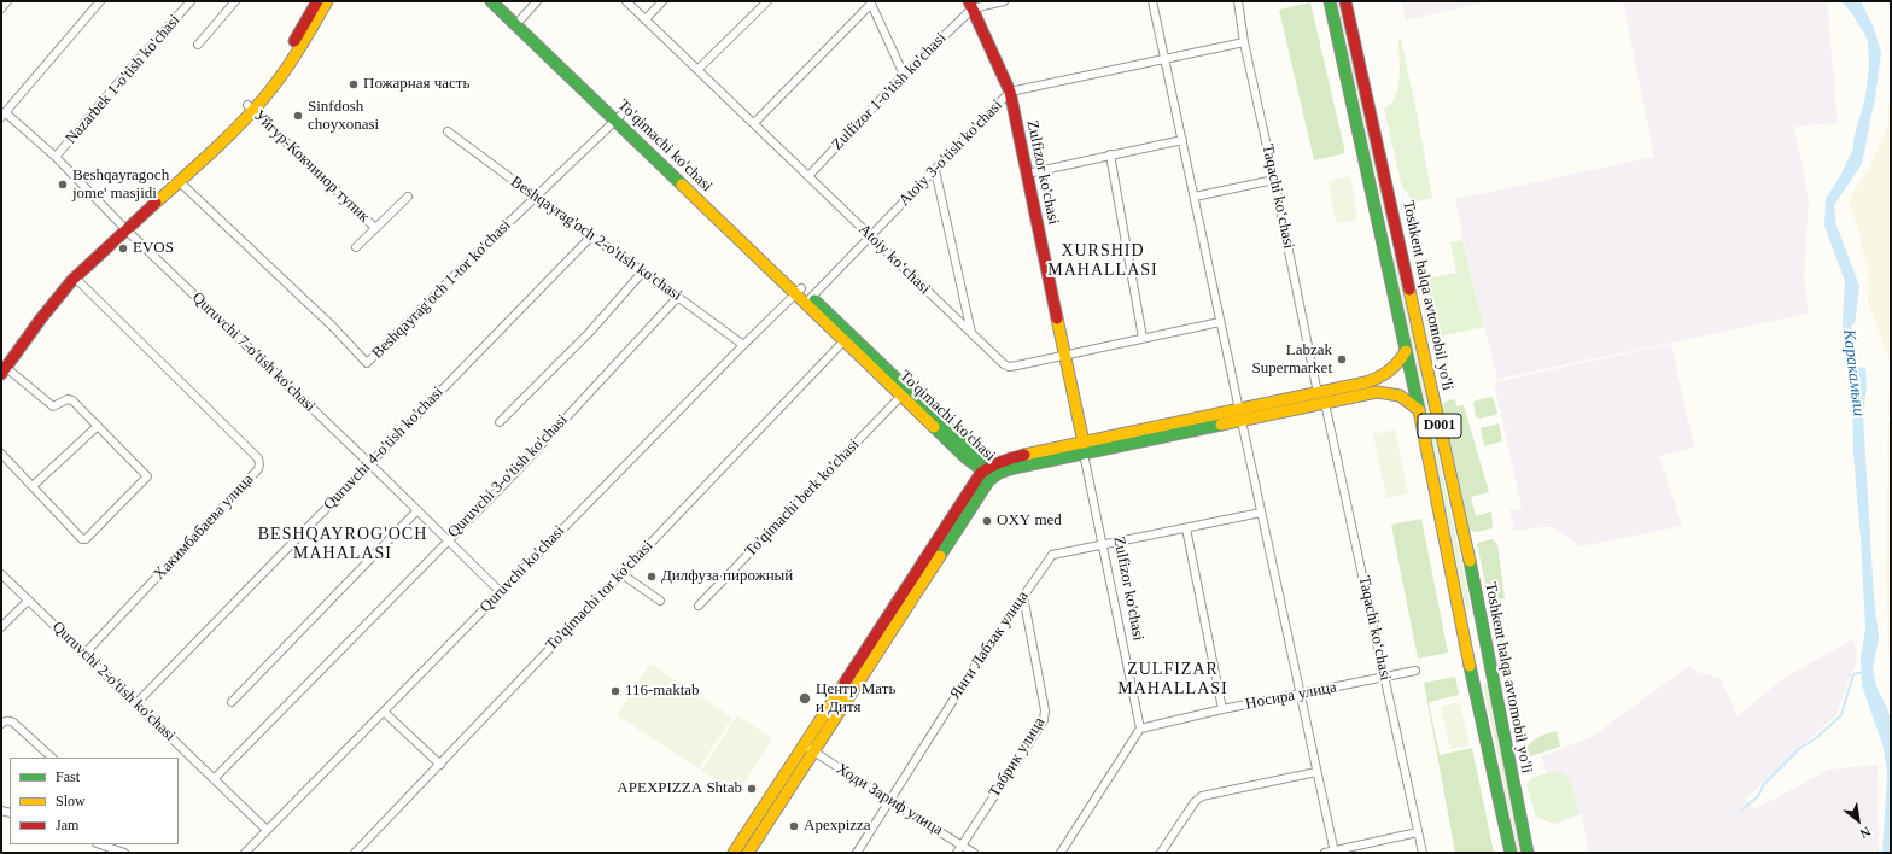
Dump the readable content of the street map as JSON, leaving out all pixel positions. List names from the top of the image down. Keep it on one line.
{"streets":{"main road":["To'qimachi ko'chasi","Zulfizor ko'chasi","Toshkent halqa avtomobil yo'li","D001"],"street":["Nazarbek 1-o'tish ko'chasi","Zulfizor 1-o'tish ko'chasi","Atoiy 3-o'tish ko'chasi","Уйгур-Кокчинор тупик","Taqachi koʻchasi","Beshqayrag'och 2-o'tish ko'chasi","Atoiy koʻchasi","Beshqayrag'och 1-tor ko'chasi","Quruvchi 7-o'tish ko'chasi","Quruvchi 4-o'tish ko'chasi","Quruvchi 3-o'tish ko'chasi","To'qimachi berk ko'chasi","Хакимбабаева улица","Quruvchi ko'chasi","To'qimachi tor ko'chasi","Янги Лабзак улица","Quruvchi 2-o'tish ko'chasi","Носира улица","Табрик улица","Ходи Зариф улица"]},"crossings":[["Nazarbek 1-o'tish ko'chasi","Quruvchi 7-o'tish ko'chasi"],["Zulfizor 1-o'tish ko'chasi","Zulfizor ko'chasi"],["Zulfizor 1-o'tish ko'chasi","Atoiy koʻchasi"],["To'qimachi ko'chasi","Atoiy 3-o'tish ko'chasi"],["To'qimachi ko'chasi","Beshqayrag'och 1-tor ko'chasi"],["To'qimachi ko'chasi","To'qimachi berk ko'chasi"],["To'qimachi ko'chasi","Quruvchi ko'chasi"],["To'qimachi ko'chasi","To'qimachi tor ko'chasi"],["Atoiy 3-o'tish ko'chasi","Zulfizor ko'chasi"],["Atoiy 3-o'tish ko'chasi","Taqachi koʻchasi"],["Atoiy 3-o'tish ko'chasi","Atoiy koʻchasi"],["Zulfizor ko'chasi","Atoiy koʻchasi"],["Zulfizor ko'chasi","Янги Лабзак улица"],["Zulfizor ko'chasi","Носира улица"],["Taqachi koʻchasi","Носира улица"],["Beshqayrag'och 2-o'tish ko'chasi","Beshqayrag'och 1-tor ko'chasi"],["Beshqayrag'och 2-o'tish ko'chasi","Quruvchi 4-o'tish ko'chasi"],["Beshqayrag'och 2-o'tish ko'chasi","Quruvchi 3-o'tish ko'chasi"],["Beshqayrag'och 2-o'tish ko'chasi","Quruvchi ko'chasi"],["Quruvchi 7-o'tish ko'chasi","Quruvchi 4-o'tish ko'chasi"],["Quruvchi 7-o'tish ko'chasi","Quruvchi 3-o'tish ko'chasi"],["Quruvchi 7-o'tish ko'chasi","Quruvchi ko'chasi"],["Quruvchi 4-o'tish ko'chasi","Quruvchi 2-o'tish ko'chasi"],["Quruvchi 3-o'tish ko'chasi","Quruvchi 2-o'tish ko'chasi"],["Хакимбабаева улица","Quruvchi 2-o'tish ko'chasi"],["Quruvchi ko'chasi","Quruvchi 2-o'tish ko'chasi"],["Янги Лабзак улица","Табрик улица"],["Янги Лабзак улица","Ходи Зариф улица"],["Табрик улица","Ходи Зариф улица"]],"districts":["XURSHID MAHALLASI","BESHQAYROG'OCH MAHALASI","ZULFIZAR MAHALLASI"],"water":["Каракамыш"],"places":["Пожарная часть","Sinfdosh choyxonasi","Beshqayragoch jome' masjidi","EVOS","Labzak Supermarket","OXY med","Дилфуза пирожный","116-maktab","Центр Мать и Дитя","APEXPIZZA Shtab","Apexpizza"],"legend":["Fast","Slow","Jam"],"north":"bottom right"}
